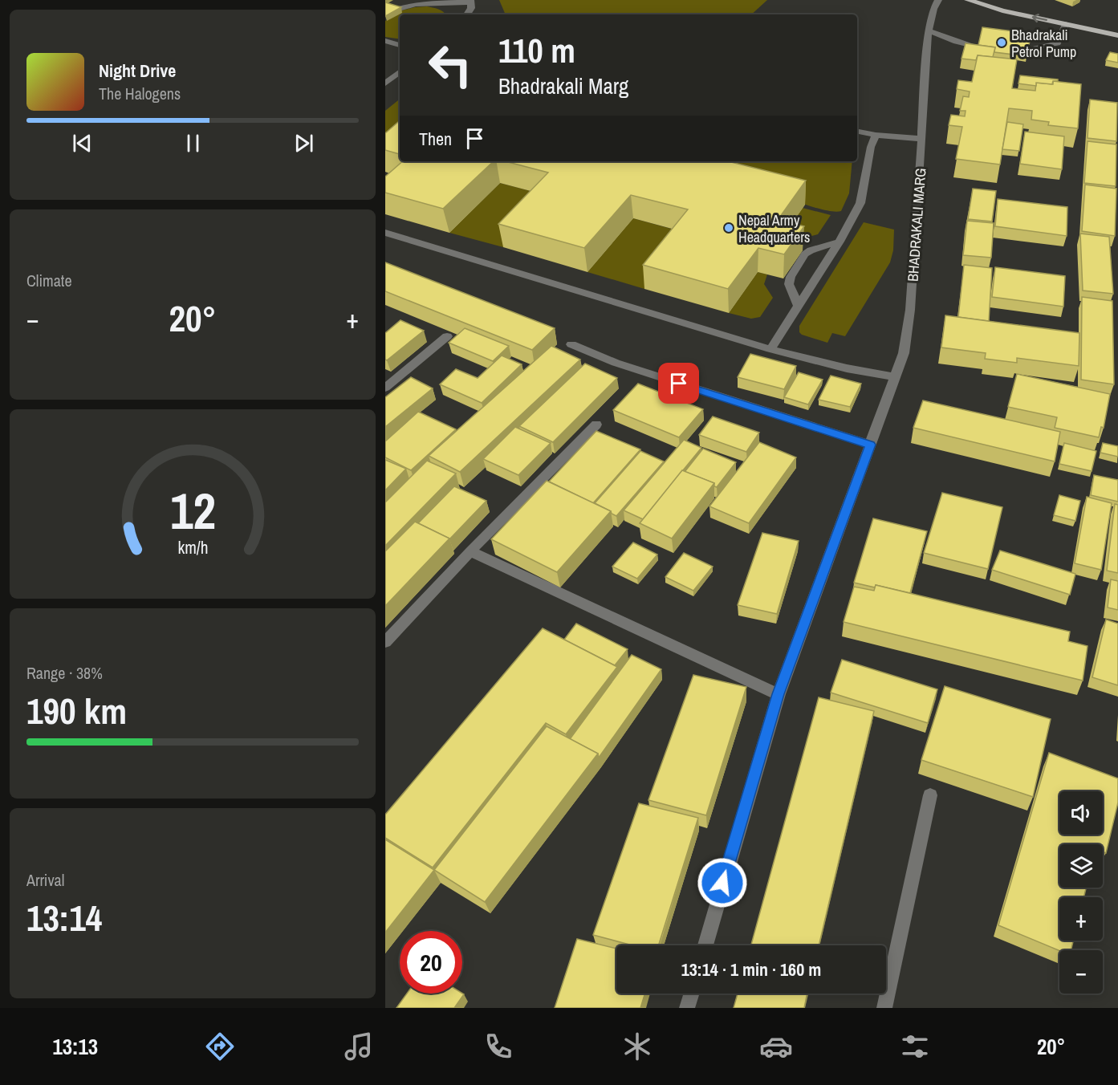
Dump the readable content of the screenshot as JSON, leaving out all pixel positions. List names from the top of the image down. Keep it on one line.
{"streets":{"lane":["BHADRAKALI MARG"]},"places":["Bhadrakali Petrol Pump","Nepal Army Headquarters"],"page":{"turn":["110 m","Bhadrakali Marg"],"song":["Night Drive","The Halogens"],"then":"Then","tile":["Climate",["Range · 38%","190 km"],["Arrival","13:14"]],"heat":["−","20°","+"],"map_buttons":["+","−"],"limit":"20","trip":"13:14 · 1 min · 160 m","tabs":["13:13","20°"],"gauge":["12","km/h"]}}
